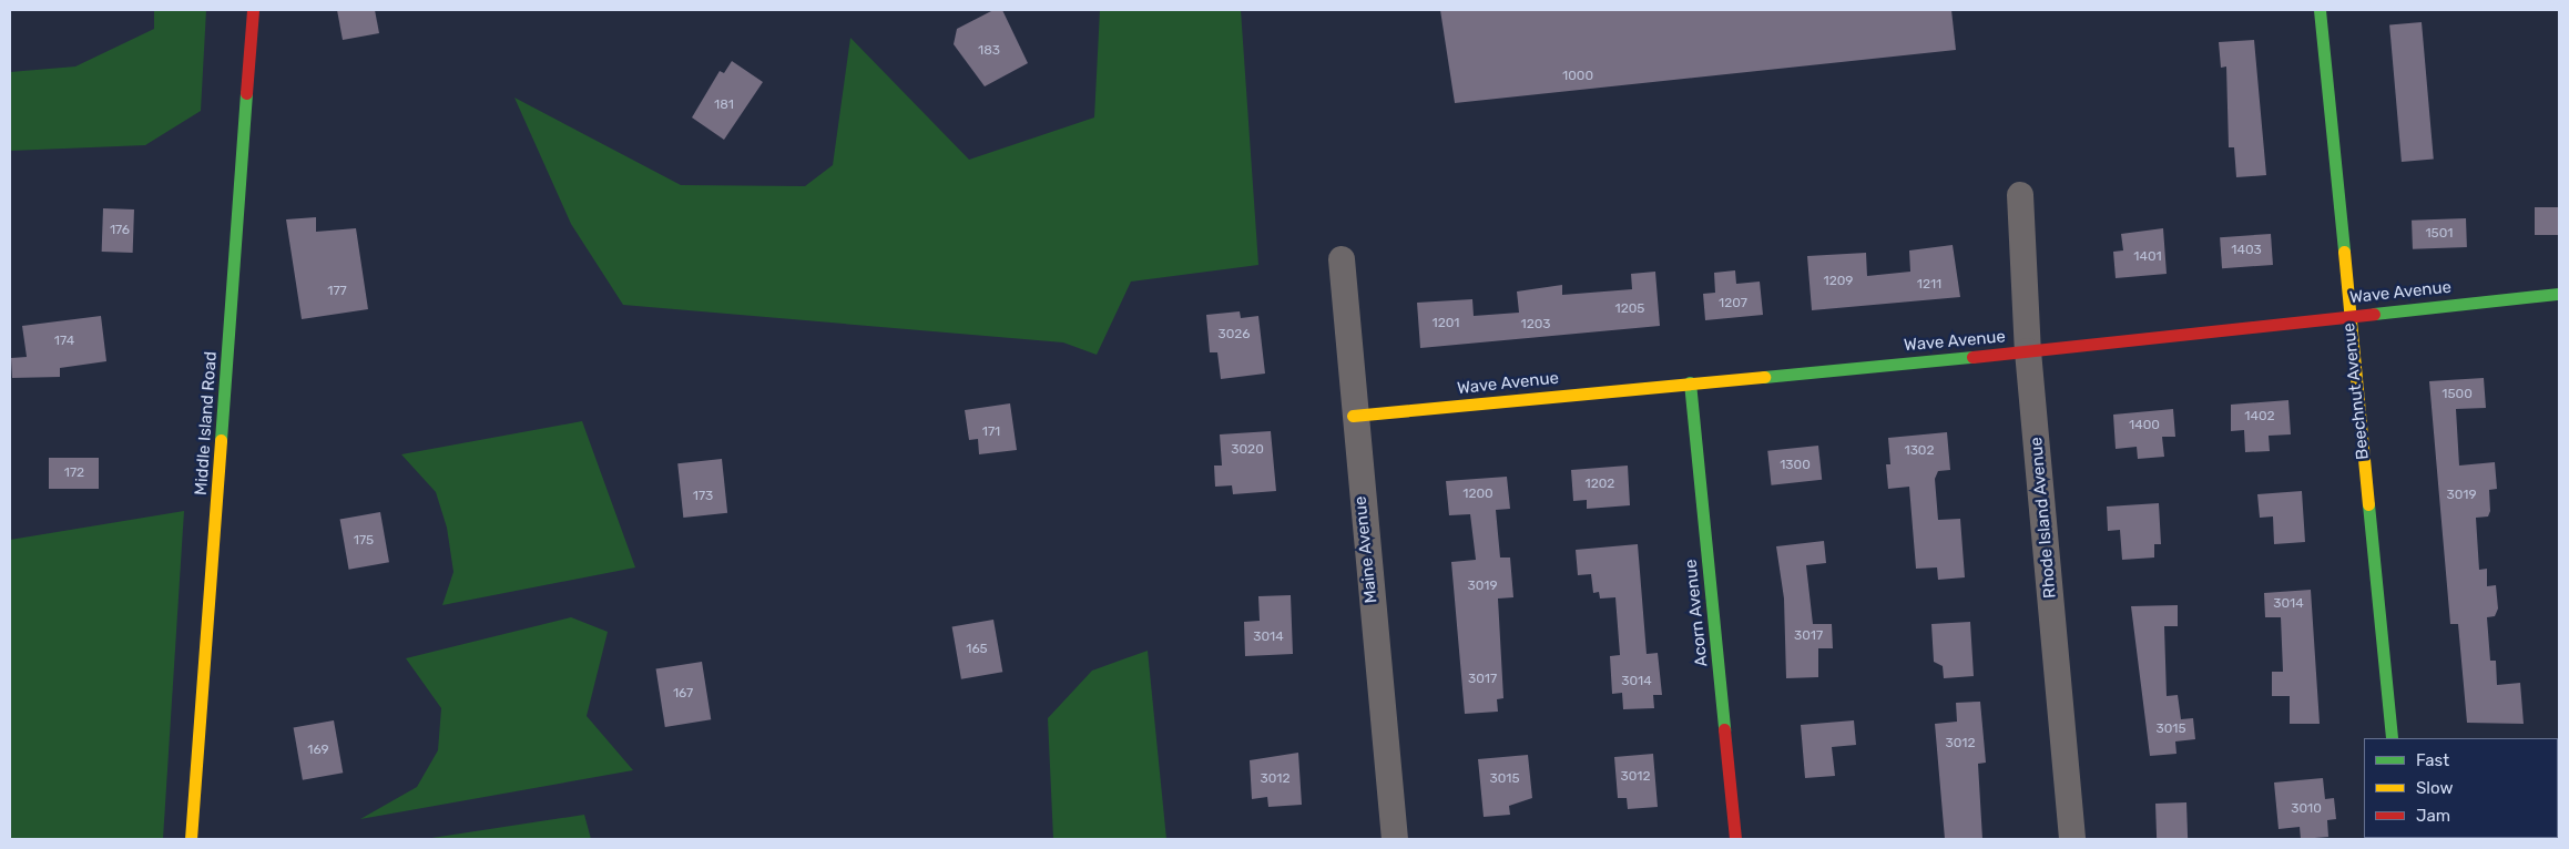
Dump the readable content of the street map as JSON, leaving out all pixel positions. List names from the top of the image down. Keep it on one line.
{"streets":{"street":["Wave Avenue","Beechnut Avenue","Middle Island Road","Rhode Island Avenue","Maine Avenue","Acorn Avenue"]},"crossings":[["Wave Avenue","Beechnut Avenue"],["Wave Avenue","Rhode Island Avenue"],["Wave Avenue","Maine Avenue"],["Wave Avenue","Acorn Avenue"]],"house_numbers":["183","1000","181","176","1501","1403","1401","1209","1211","177","1207","1205","1201","1203","3026","174","1500","1402","1400","171","3020","1302","1300","172","1202","1200","3019","173","175","3019","3014","3017","3014","165","3017","3014","167","3015","3012","169","3012","3012","3015","3010"],"legend":["Fast","Slow","Jam"]}
